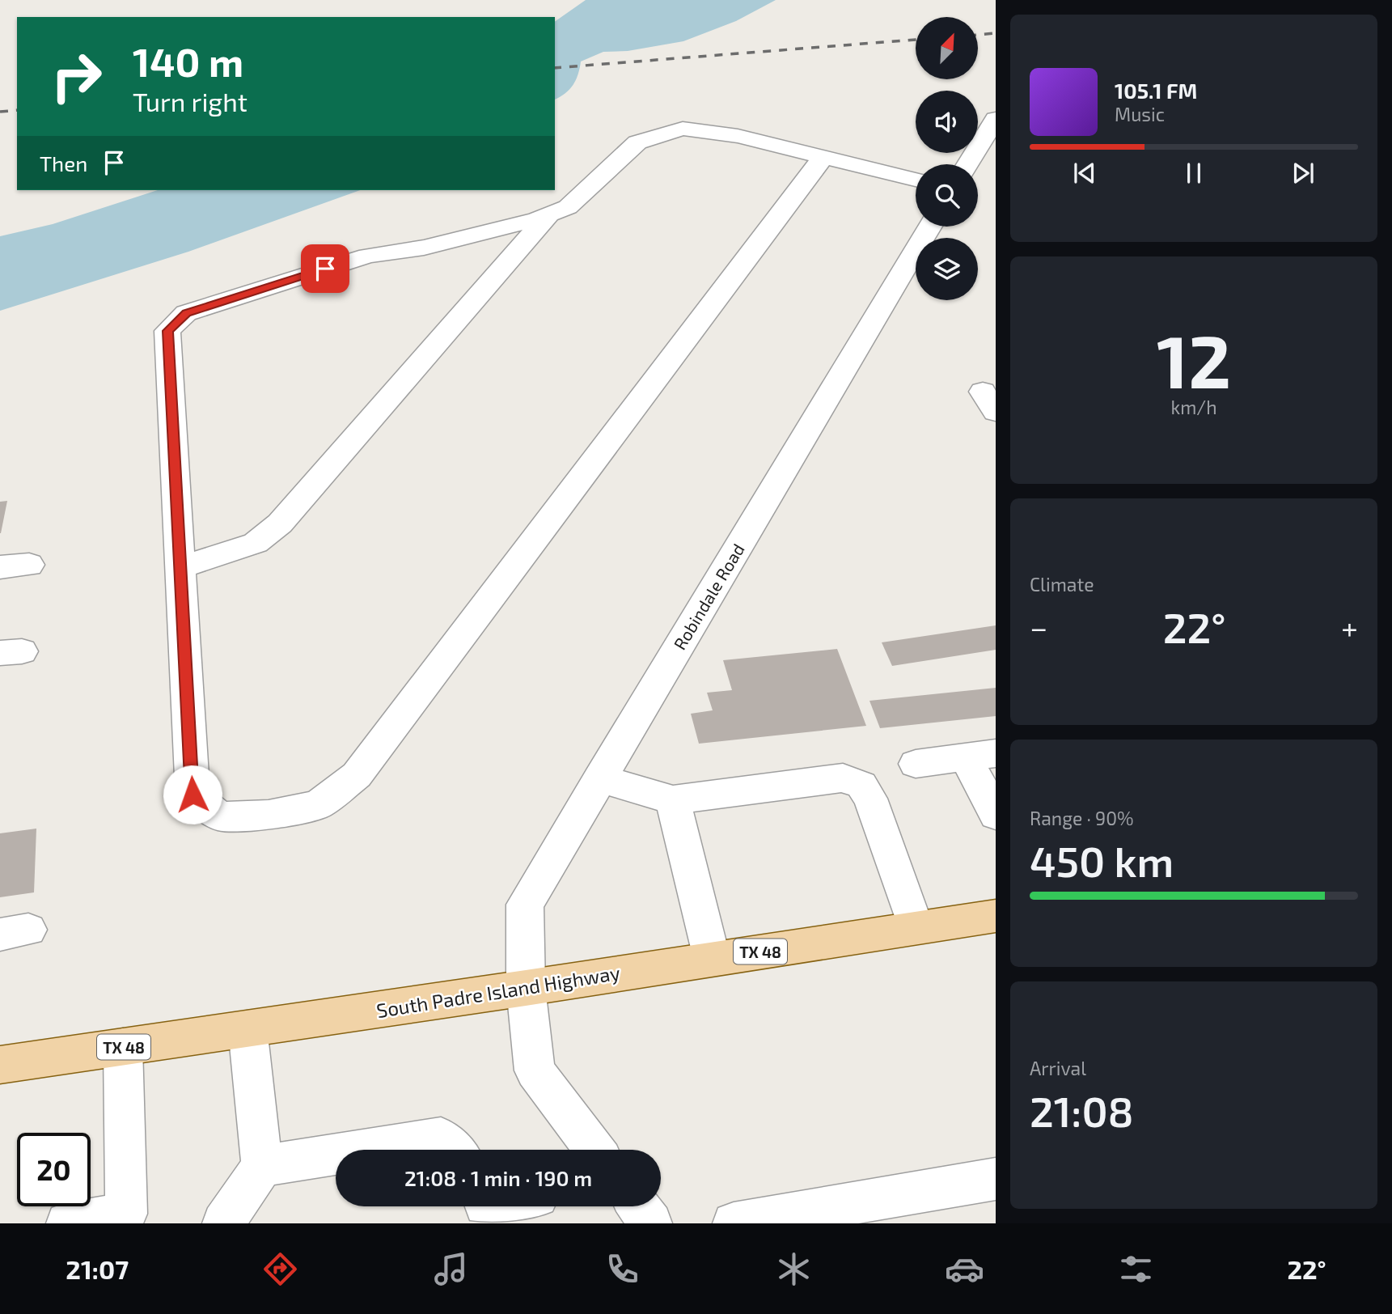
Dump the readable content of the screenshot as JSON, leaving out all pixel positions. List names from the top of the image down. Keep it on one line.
{"streets":{"main road":["TX 48","South Padre Island Highway"],"street":["Robindale Road"]},"crossings":[["Robindale Road","South Padre Island Highway"]],"north":"top right","page":{"turn":["140 m","Turn right"],"song":["105.1 FM","Music"],"then":"Then","tile":[["12","km/h"],"Climate",["Range · 90%","450 km"],["Arrival","21:08"]],"heat":["−","22°","+"],"limit":"20","trip":"21:08 · 1 min · 190 m","tabs":["21:07","22°"]}}
